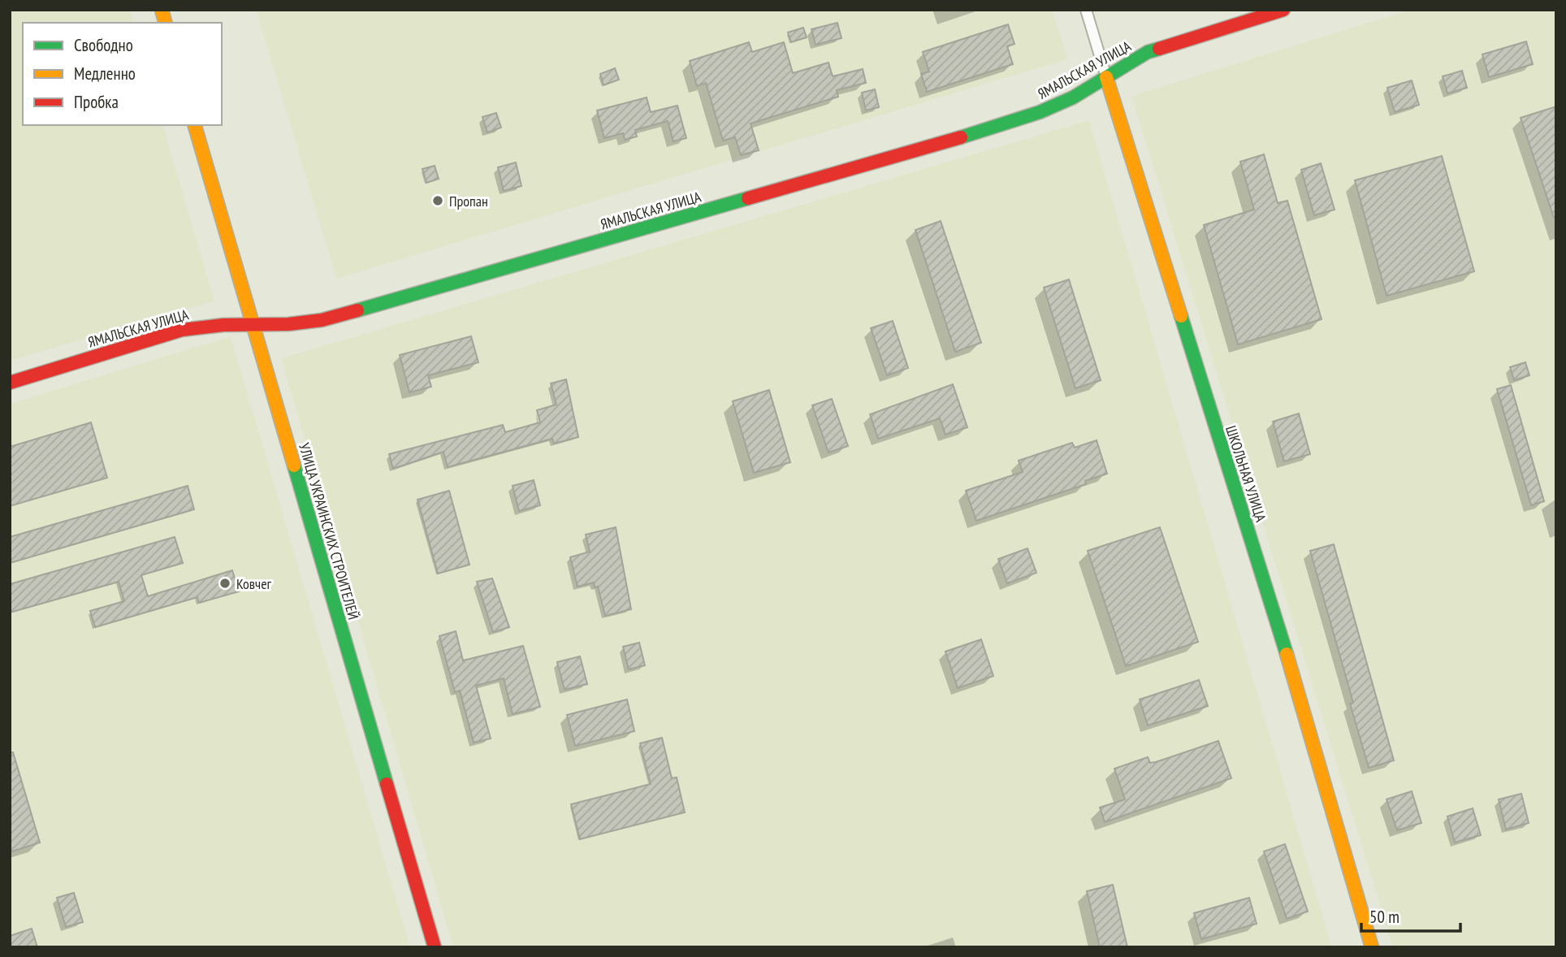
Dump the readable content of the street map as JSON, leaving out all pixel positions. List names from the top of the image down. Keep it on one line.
{"streets":{"street":["ЯМАЛЬСКАЯ УЛИЦА","ШКОЛЬНАЯ УЛИЦА","УЛИЦА УКРАИНСКИХ СТРОИТЕЛЕЙ"]},"crossings":[["ЯМАЛЬСКАЯ УЛИЦА","ШКОЛЬНАЯ УЛИЦА"],["ЯМАЛЬСКАЯ УЛИЦА","УЛИЦА УКРАИНСКИХ СТРОИТЕЛЕЙ"]],"places":["Пропан","Ковчег"],"legend":["Свободно","Медленно","Пробка"],"scale_bar":"50 m"}
